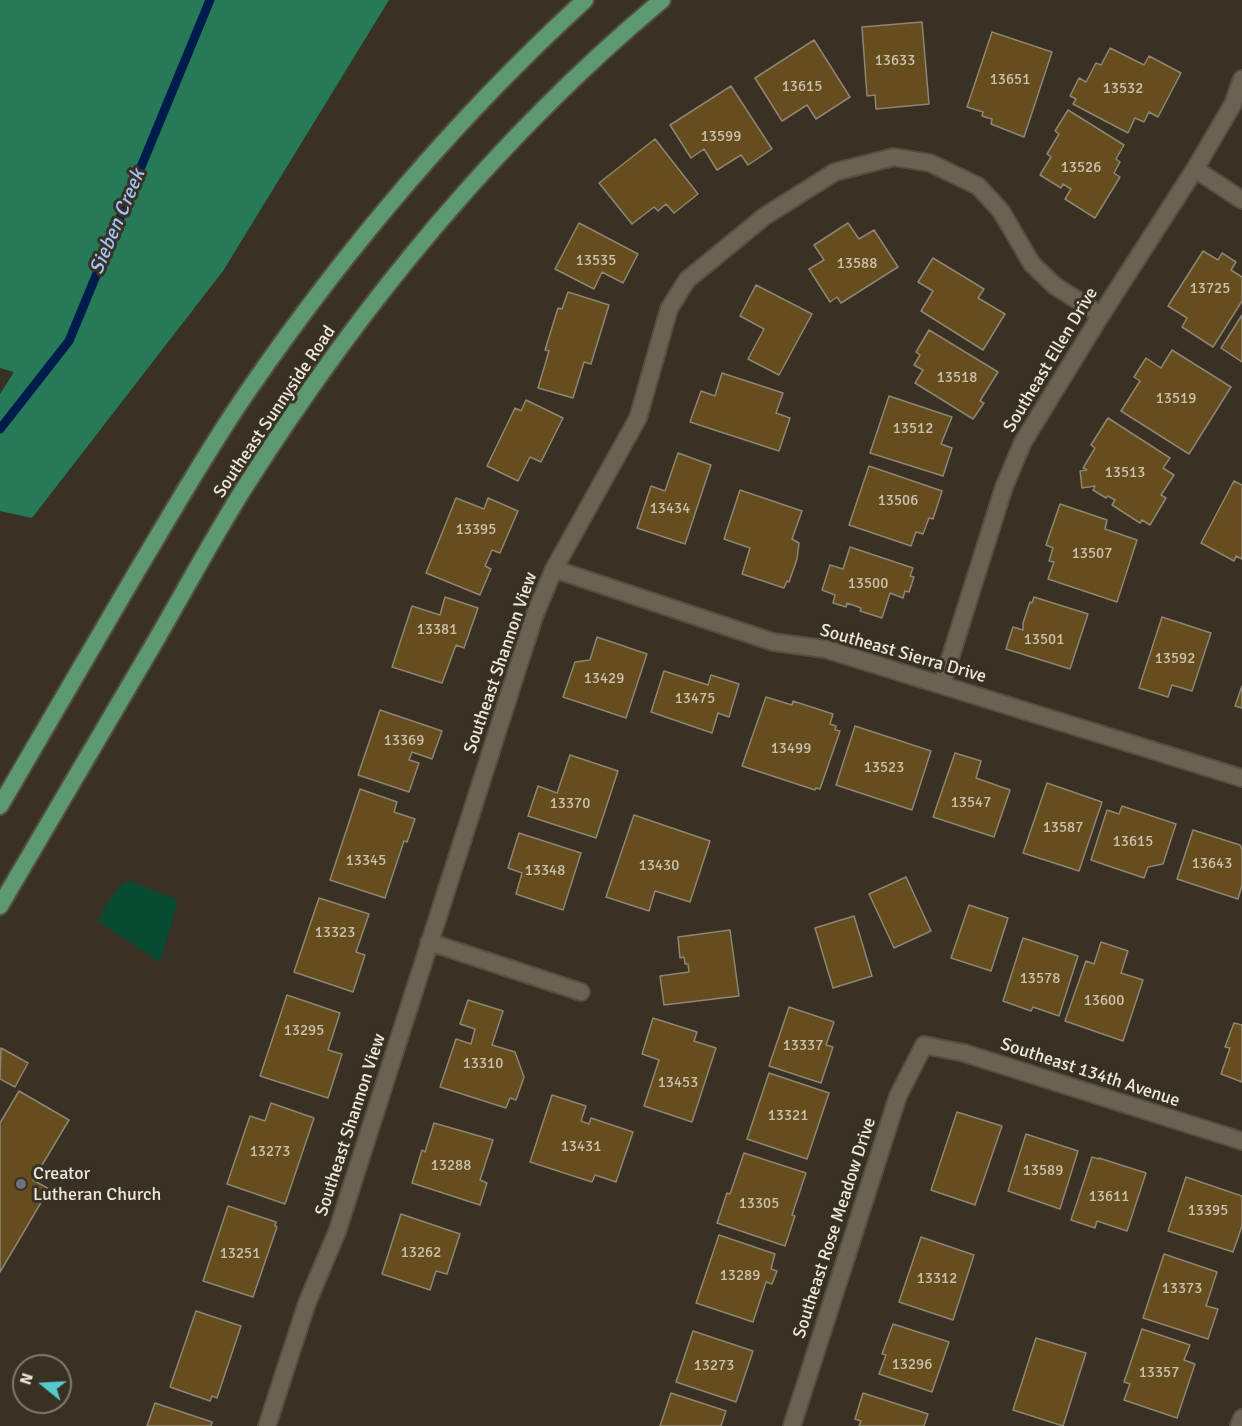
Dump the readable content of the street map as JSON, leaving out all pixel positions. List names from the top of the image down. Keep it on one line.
{"streets":{"main road":["Southeast Sunnyside Road"],"street":["Southeast Ellen Drive","Southeast Sierra Drive","Southeast Shannon View","Southeast 134th Avenue","Southeast Rose Meadow Drive"]},"crossings":[["Southeast Ellen Drive","Southeast Sierra Drive"],["Southeast Ellen Drive","Southeast Shannon View"],["Southeast Sierra Drive","Southeast Shannon View"],["Southeast 134th Avenue","Southeast Rose Meadow Drive"]],"water":["Sieben Creek"],"places":["Creator Lutheran Church"],"house_numbers":["13633","13651","13615","13532","13599","13526","13535","13588","13725","13518","13519","13512","13513","13506","13434","13395","13507","13500","13381","13501","13592","13429","13475","13369","13499","13523","13547","13370","13587","13615","13345","13643","13430","13348","13323","13578","13600","13295","13337","13310","13453","13321","13431","13273","13288","13589","13611","13305","13395","13262","13251","13289","13312","13373","13296","13273","13357"],"north":"left"}
